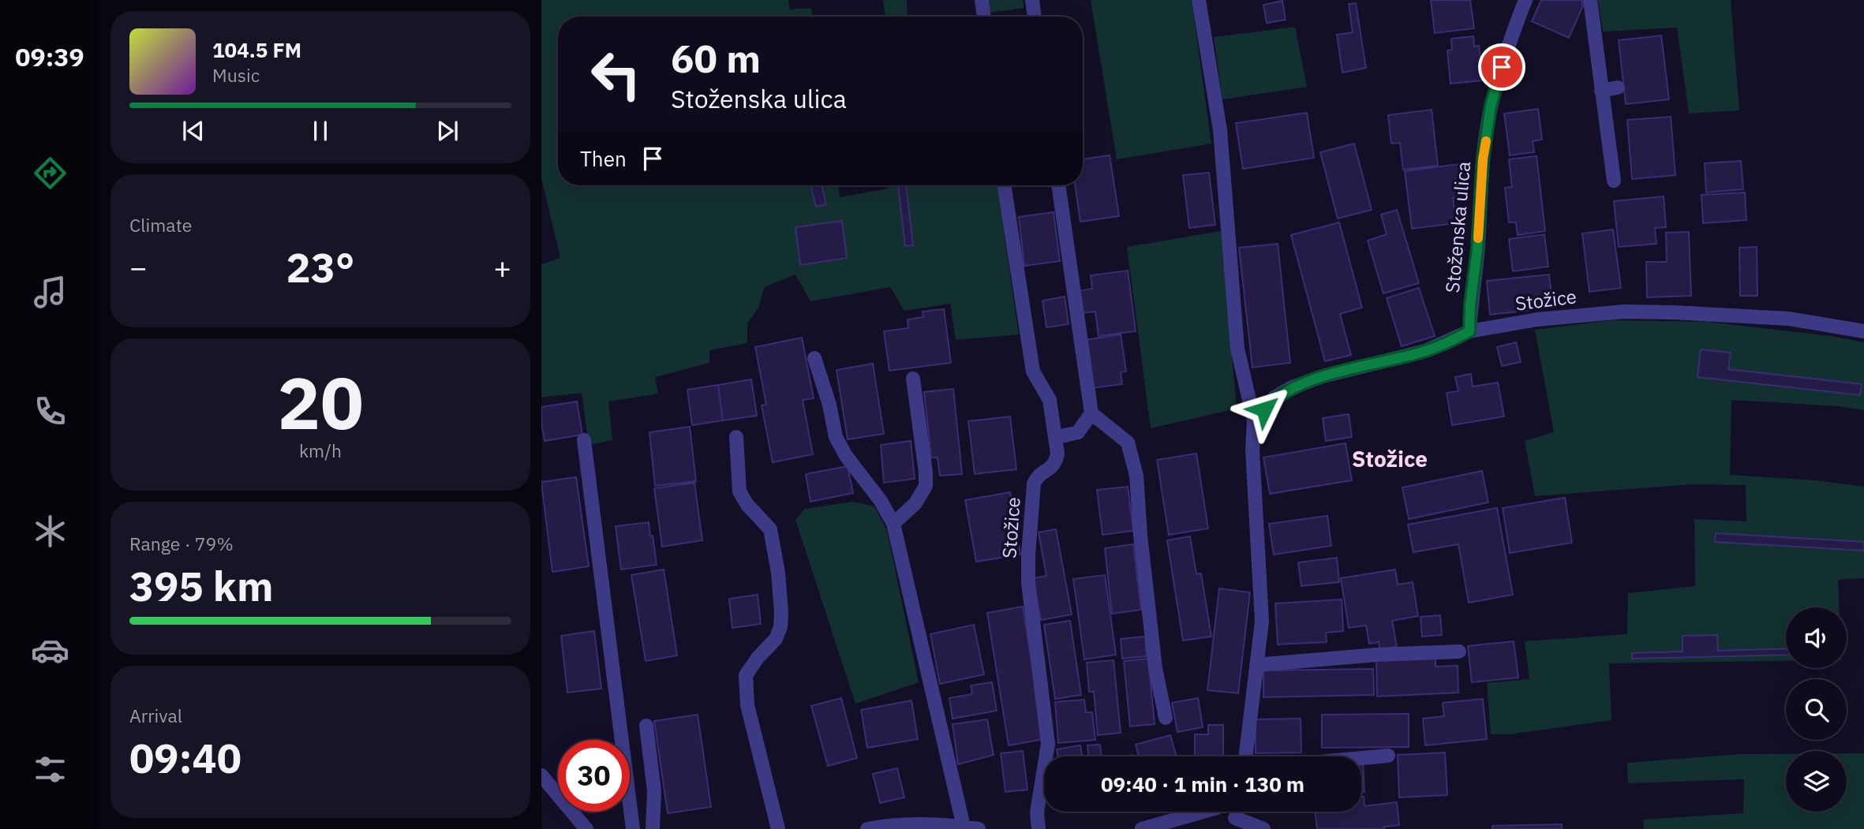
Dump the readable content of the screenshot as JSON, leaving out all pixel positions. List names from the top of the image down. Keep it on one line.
{"streets":{"street":["Stoženska ulica","Stožice"]},"crossings":[["Stoženska ulica","Stožice"]],"districts":["Stožice"],"page":{"tabs":"09:39","turn":["60 m","Stoženska ulica"],"song":["104.5 FM","Music"],"then":"Then","tile":["Climate",["20","km/h"],["Range · 79%","395 km"],["Arrival","09:40"]],"heat":["−","23°","+"],"limit":"30","trip":"09:40 · 1 min · 130 m"}}
